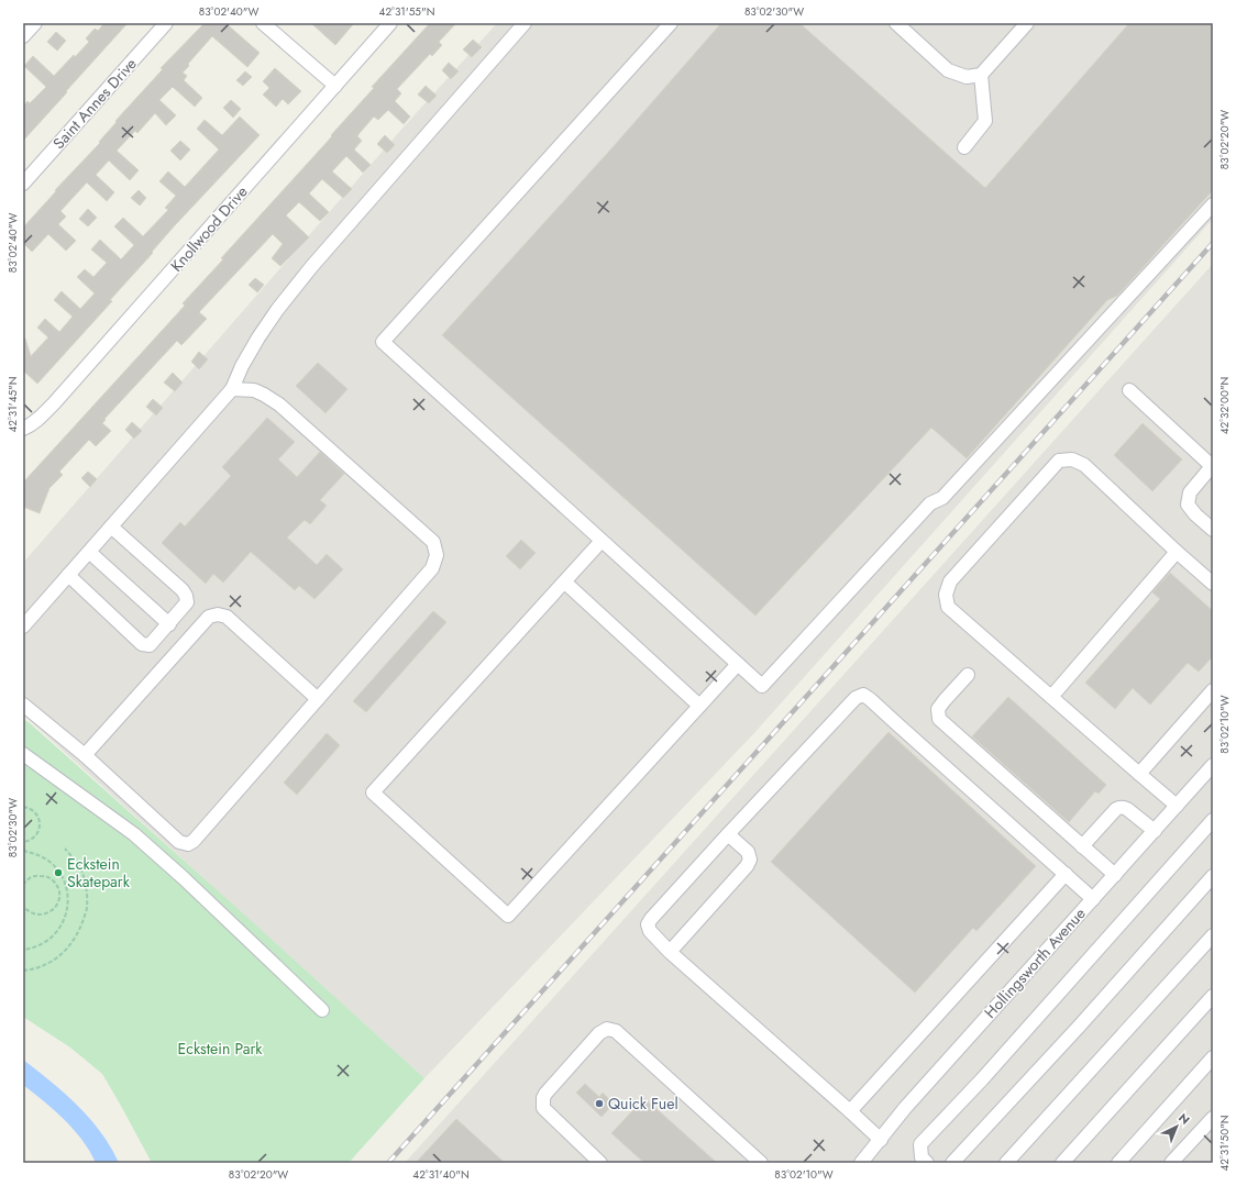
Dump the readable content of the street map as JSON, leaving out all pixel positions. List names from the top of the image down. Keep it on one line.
{"streets":{"street":["Saint Annes Drive","Knollwood Drive","Hollingsworth Avenue"]},"parks":["Eckstein Park"],"places":["Eckstein Skatepark","Quick Fuel"],"north":"top right","coordinates":["83°02'40\"W","42°31'55\"N","83°02'30\"W","83°02'20\"W","42°31'45\"N","42°32'00\"N","83°02'10\"W","42°31'50\"N","42°31'40\"N"]}
